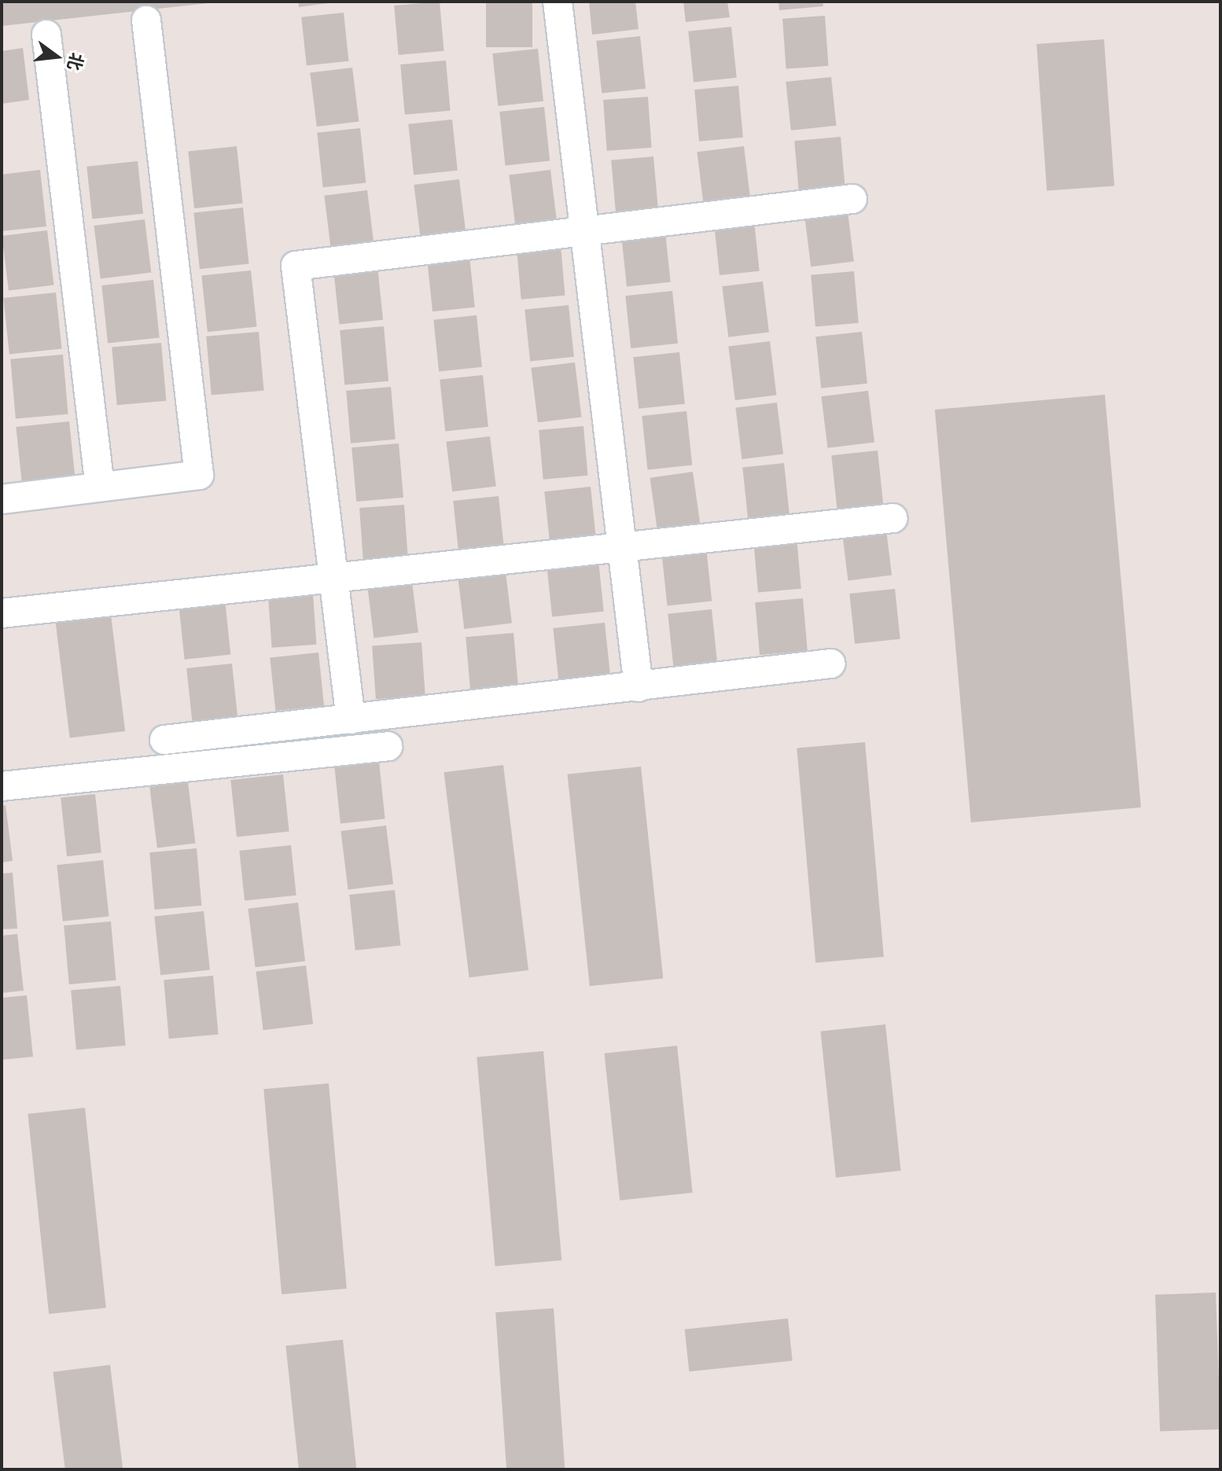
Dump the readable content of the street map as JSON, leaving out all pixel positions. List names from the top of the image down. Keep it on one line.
{"north":"right"}
